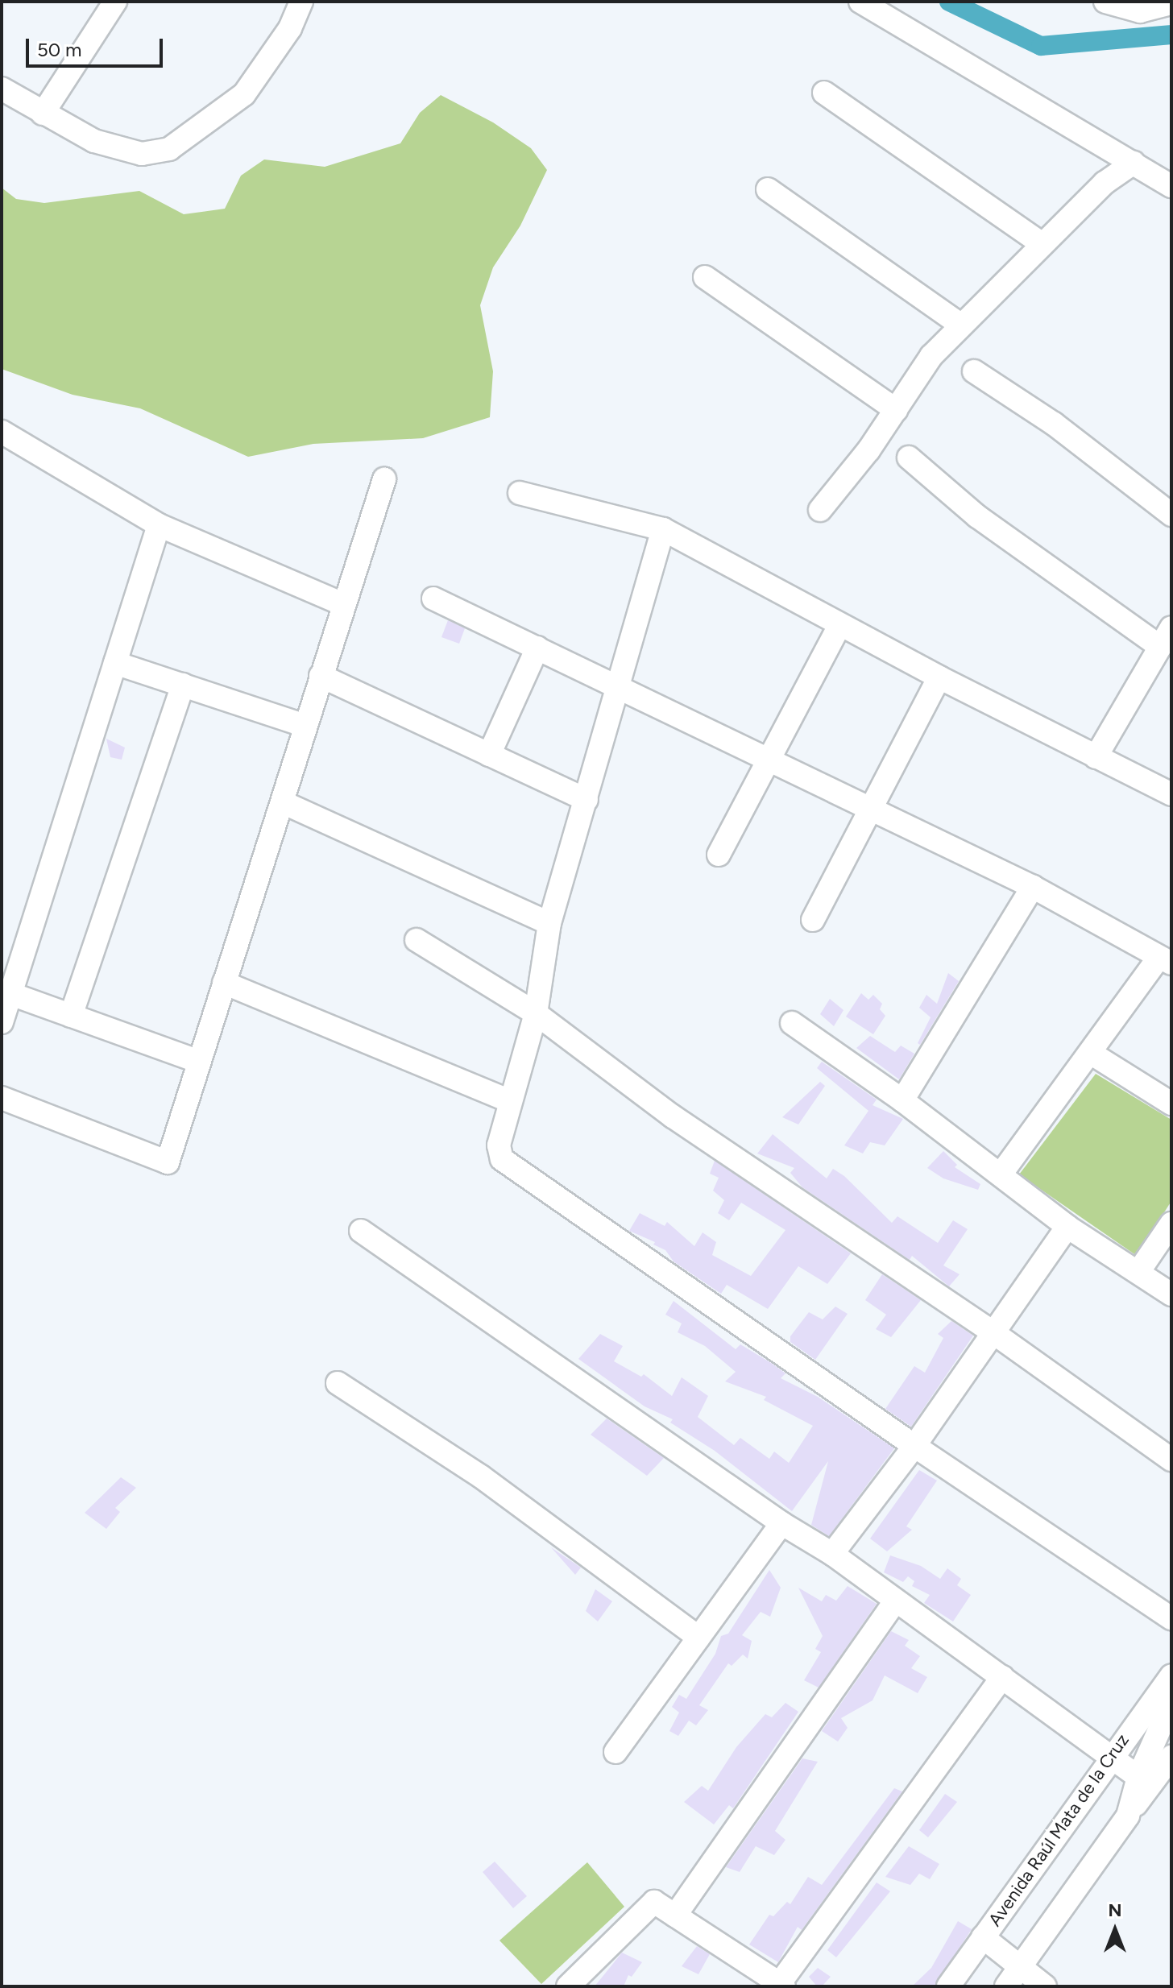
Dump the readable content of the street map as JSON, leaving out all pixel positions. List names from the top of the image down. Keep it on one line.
{"streets":{"street":["Avenida Raúl Mata de la Cruz"]},"scale_bar":"50 m","north":"top"}
